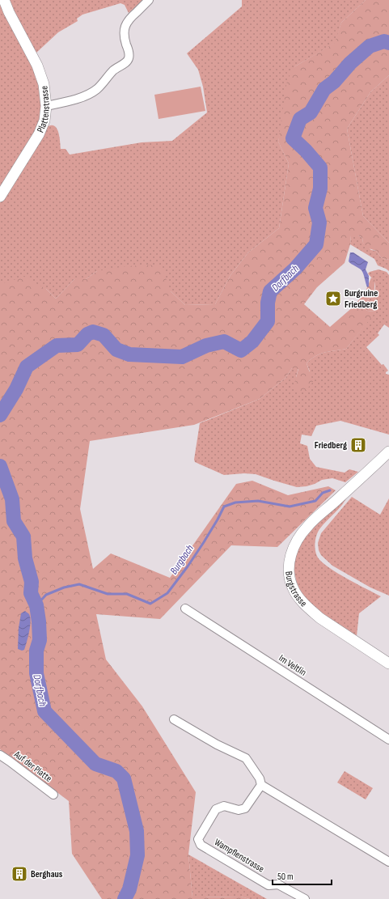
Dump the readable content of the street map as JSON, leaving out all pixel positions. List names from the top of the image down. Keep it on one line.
{"streets":{"street":["Plattenstrasse","Burgstrasse","Im Veltlin","Auf der Platte","Wampflenstrasse"]},"water":["Dorfbach","Burgbach"],"places":{"place":["Burgruine Friedberg"],"building":["Friedberg","Berghaus"]},"scale_bar":"50 m"}
